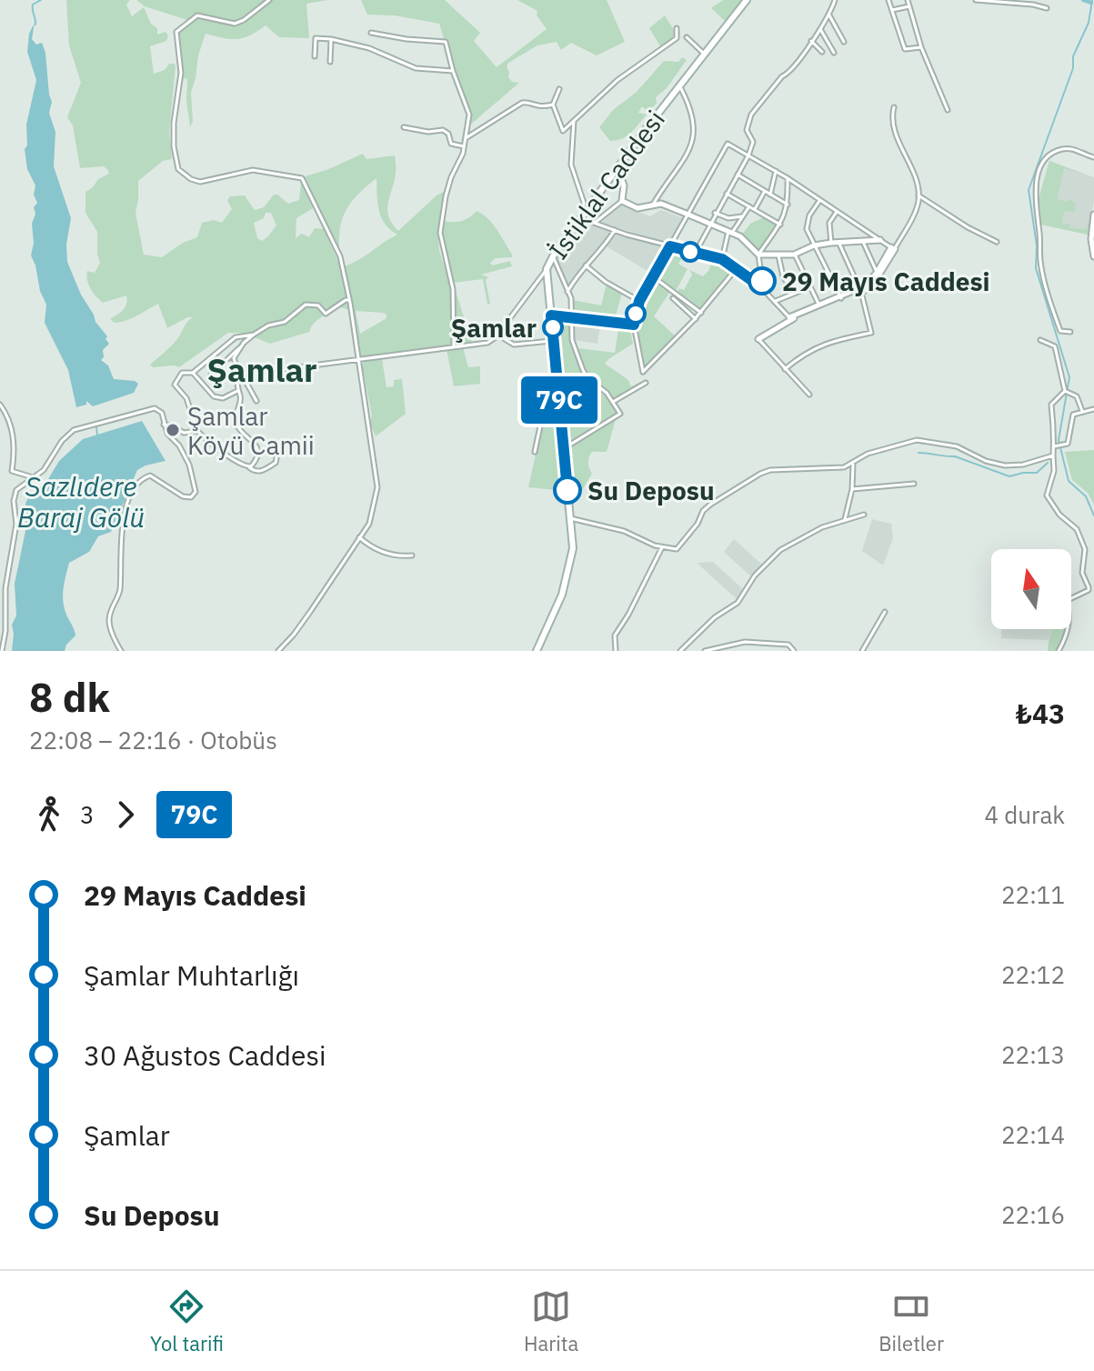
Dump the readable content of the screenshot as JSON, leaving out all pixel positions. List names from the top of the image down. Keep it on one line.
{"streets":{"main road":["İstiklal Caddesi"]},"districts":["Şamlar"],"water":["Sazlıdere Baraj Gölü"],"places":["29 Mayıs Caddesi","Şamlar","Şamlar Köyü Camii","Su Deposu"],"lines":["bus line 79C"],"north":"top","page":{"on_map":"79C","heading":["8 dk","22:08 – 22:16 · Otobüs","₺43"],"legs":["3","79C","4 durak"],"list":[{"name":"29 Mayıs Caddesi","value":"22:11"},{"name":"Şamlar Muhtarlığı","value":"22:12"},{"name":"30 Ağustos Caddesi","value":"22:13"},{"name":"Şamlar","value":"22:14"},{"name":"Su Deposu","value":"22:16"}],"tabs":["Yol tarifi","Harita","Biletler"]}}
